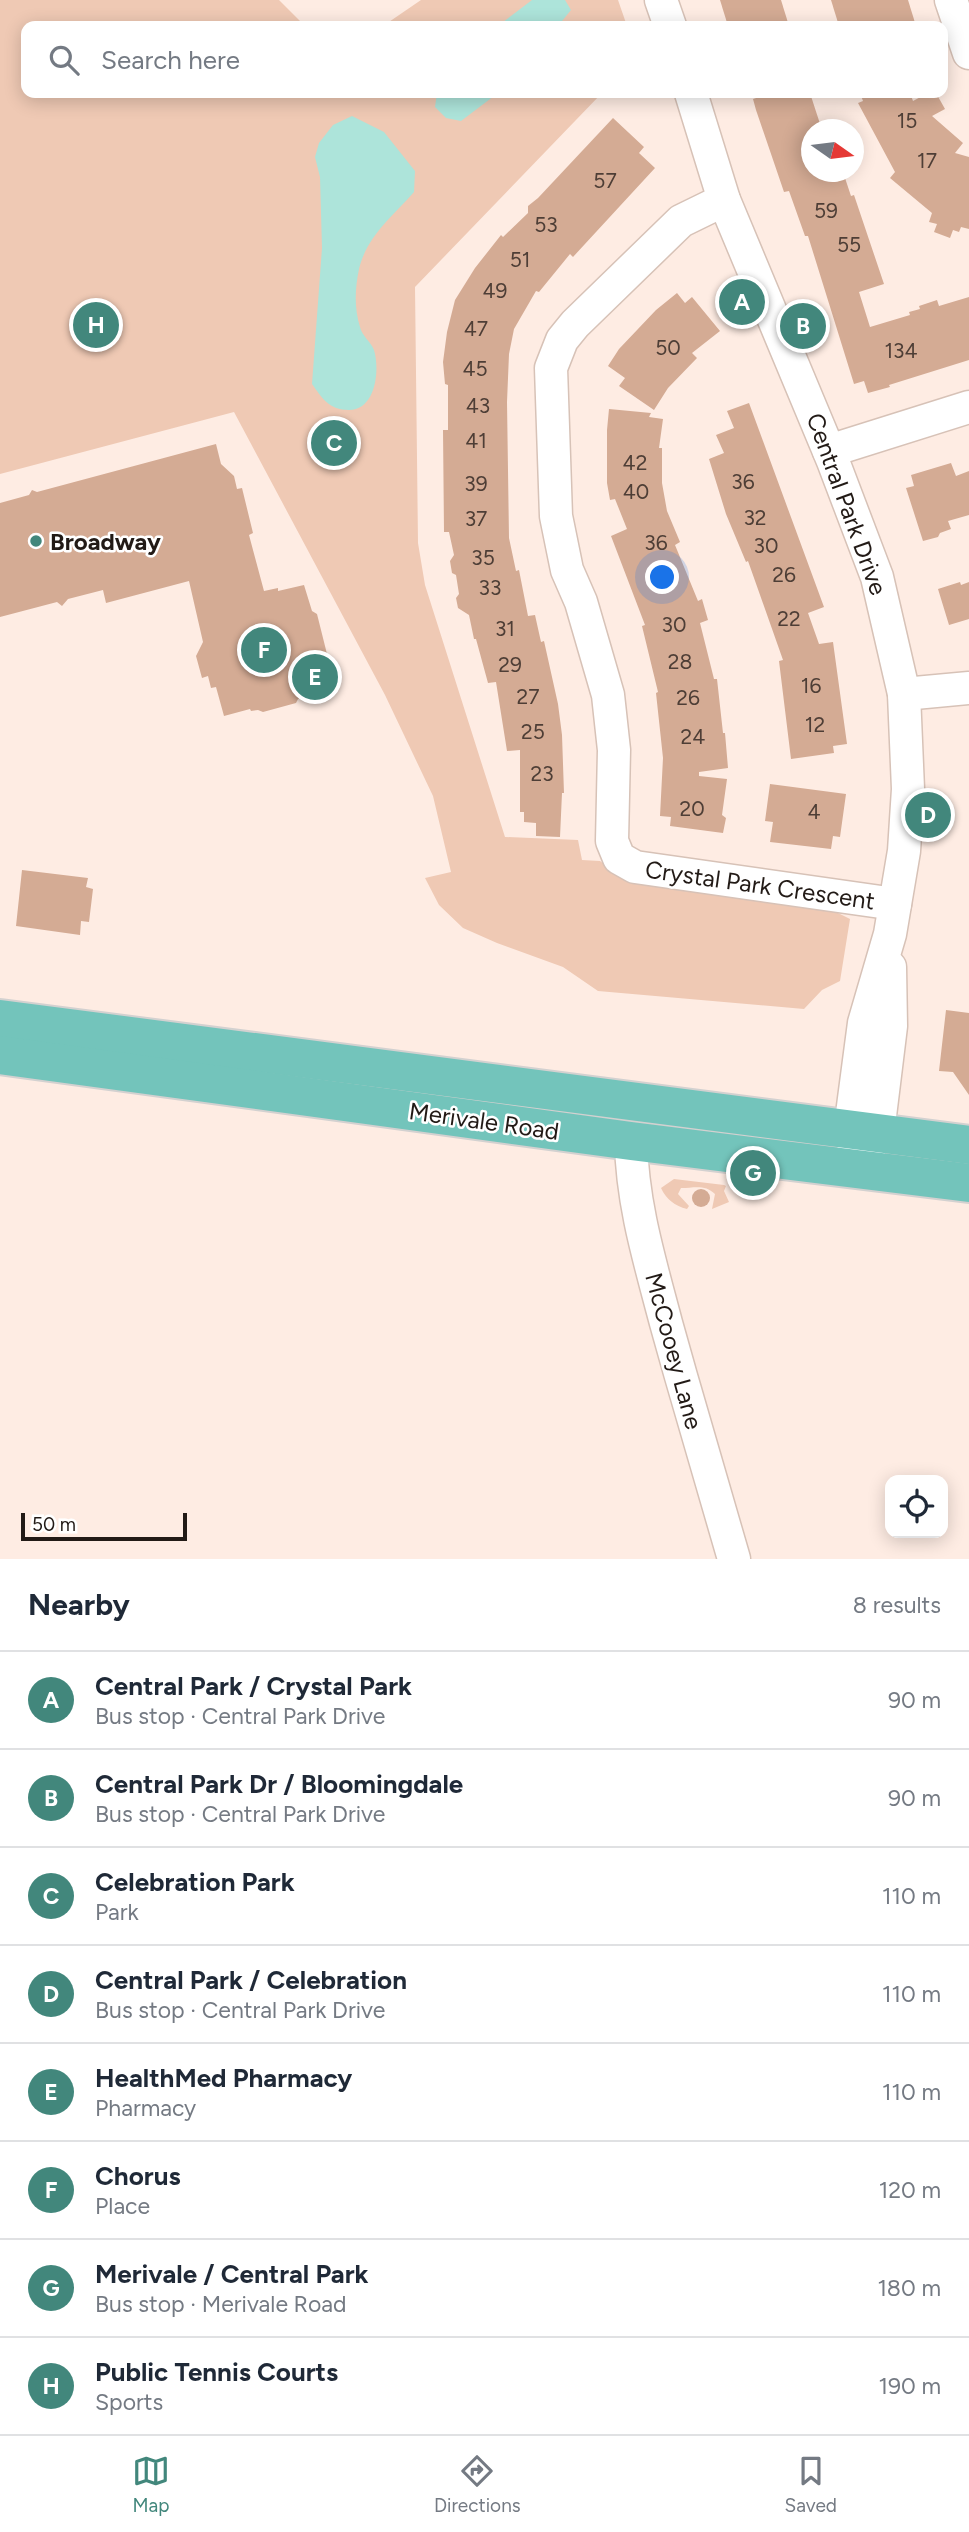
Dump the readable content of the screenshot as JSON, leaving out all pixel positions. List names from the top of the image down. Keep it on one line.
{"streets":{"main road":["Merivale Road"],"street":["Central Park Drive","Crystal Park Crescent","McCooey Lane"]},"crossings":[["Central Park Drive","Crystal Park Crescent"],["Central Park Drive","Merivale Road"],["Merivale Road","McCooey Lane"]],"places":["Broadway"],"house_numbers":["15","17","57","59","53","55","51","49","47","50","134","45","43","41","42","36","39","40","32","37","36","30","35","26","33","22","30","31","28","29","16","27","26","12","25","24","23","20","4"],"scale_bar":"50 m","north":"right","page":{"search":"Search here","pins":["A","H","B","C","F","E","D","G"],"scale":"50 m","heading":["Nearby","8 results"],"list":[{"mark":"A","name":"Central Park / Crystal Park","note":"Bus stop · Central Park Drive","value":"90 m"},{"mark":"B","name":"Central Park Dr / Bloomingdale","note":"Bus stop · Central Park Drive","value":"90 m"},{"mark":"C","name":"Celebration Park","note":"Park","value":"110 m"},{"mark":"D","name":"Central Park / Celebration","note":"Bus stop · Central Park Drive","value":"110 m"},{"mark":"E","name":"HealthMed Pharmacy","note":"Pharmacy","value":"110 m"},{"mark":"F","name":"Chorus","note":"Place","value":"120 m"},{"mark":"G","name":"Merivale / Central Park","note":"Bus stop · Merivale Road","value":"180 m"},{"mark":"H","name":"Public Tennis Courts","note":"Sports","value":"190 m"}],"nav":["Map","Directions","Saved"]}}
